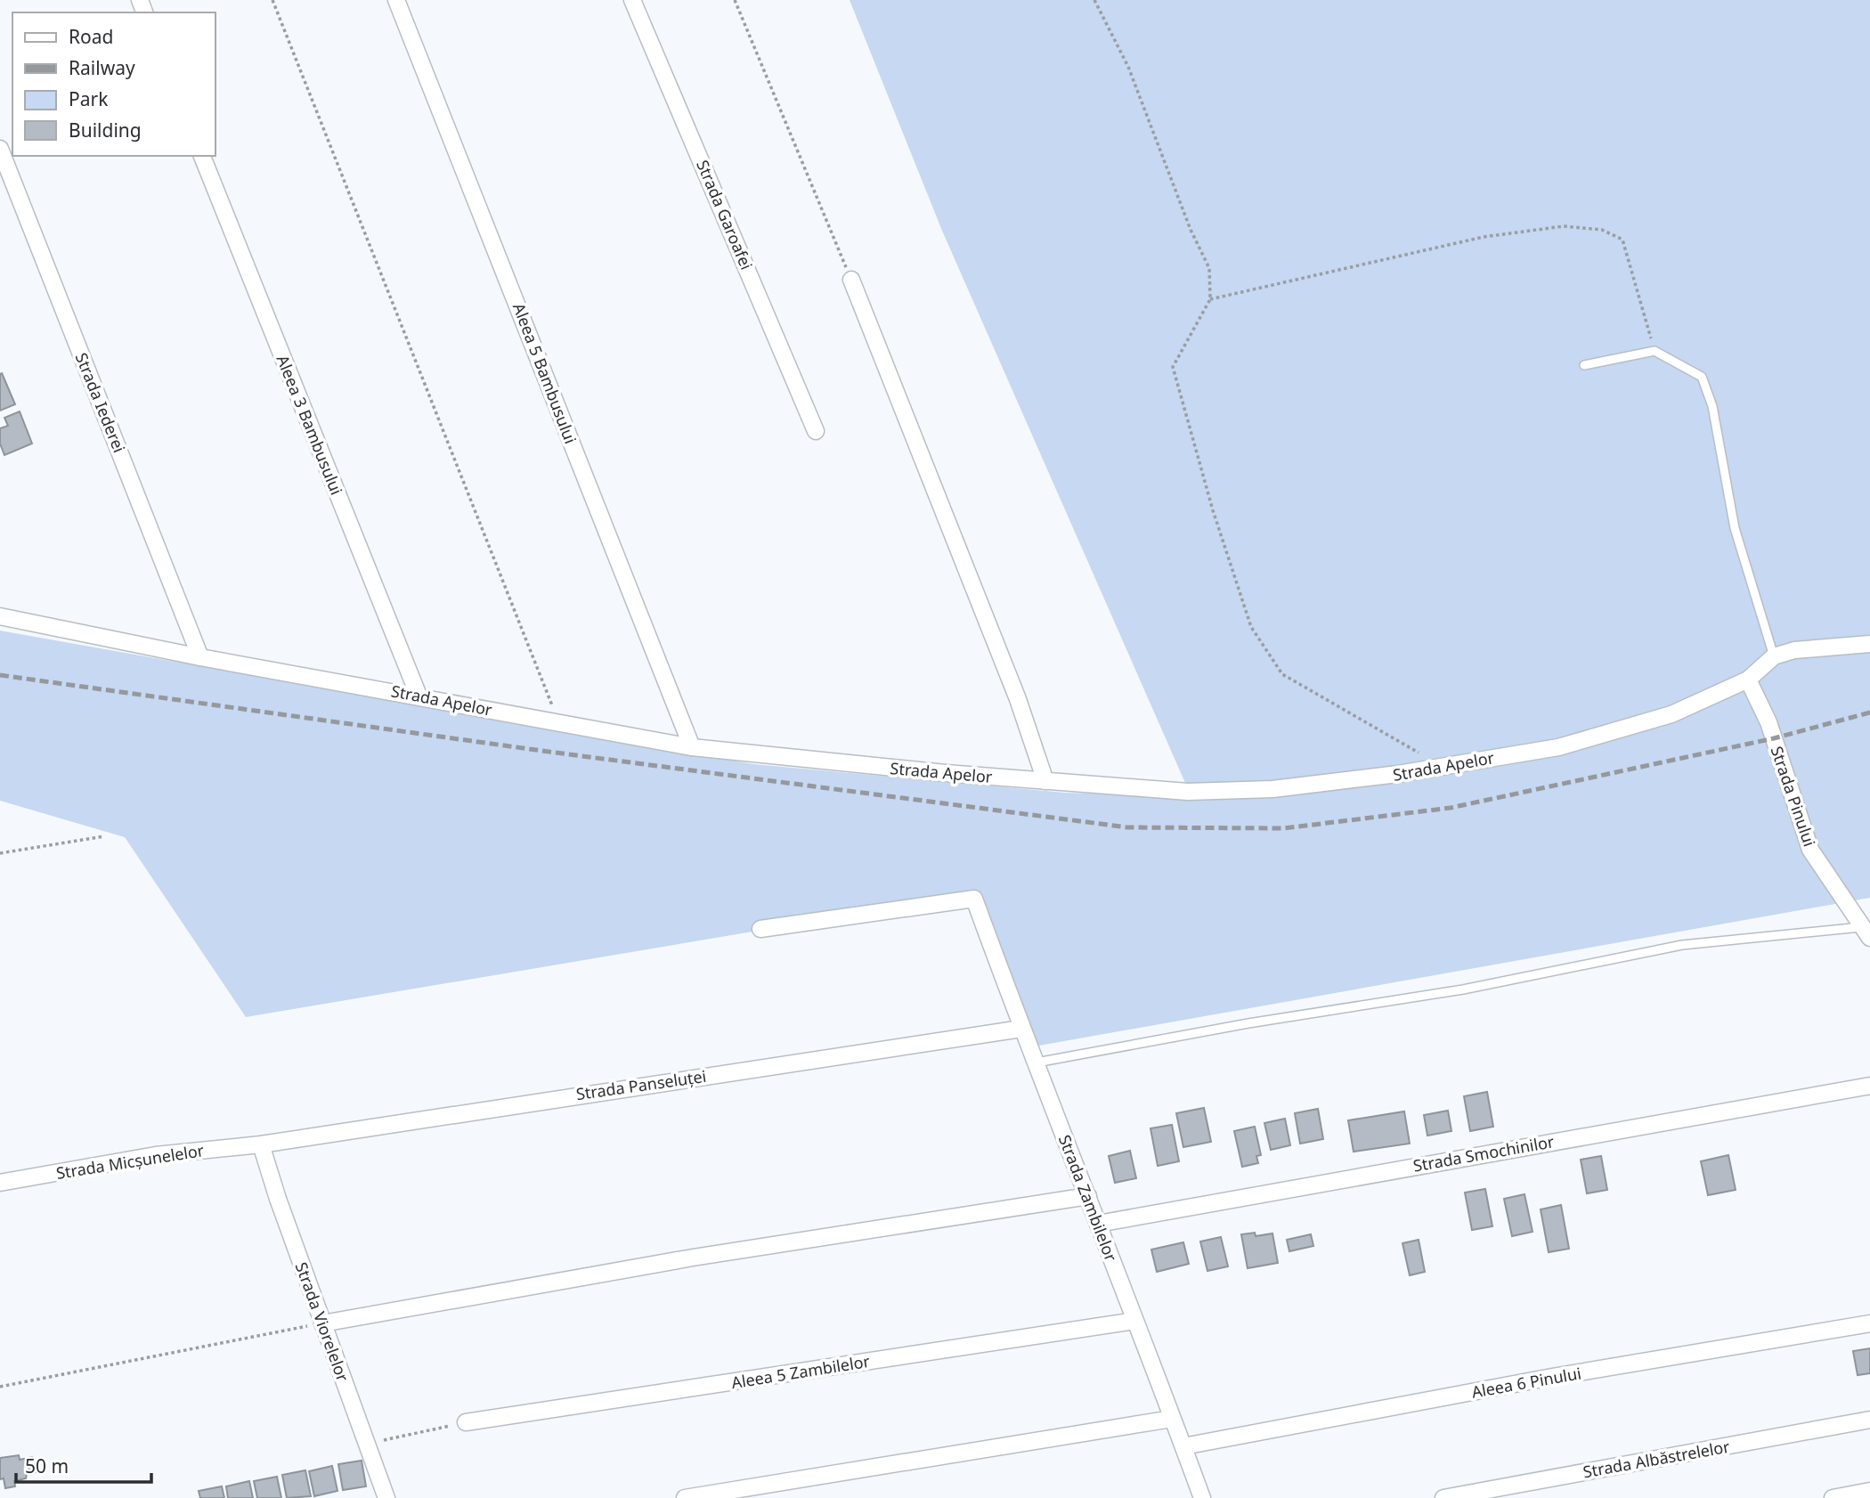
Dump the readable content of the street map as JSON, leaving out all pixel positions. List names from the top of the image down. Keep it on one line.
{"streets":{"street":["Strada Garoafei","Aleea 5 Bambusului","Strada Iederei","Aleea 3 Bambusului","Strada Apelor","Strada Pinului","Strada Panseluței","Strada Smochinilor","Strada Micșunelelor","Strada Zambilelor","Strada Viorelelor","Aleea 5 Zambilelor","Aleea 6 Pinului","Strada Albăstrelelor"]},"crossings":[["Aleea 5 Bambusului","Strada Apelor"],["Strada Iederei","Strada Apelor"],["Aleea 3 Bambusului","Strada Apelor"],["Strada Apelor","Strada Pinului"],["Strada Panseluței","Strada Micșunelelor"],["Strada Panseluței","Strada Zambilelor"],["Strada Panseluței","Strada Viorelelor"],["Strada Smochinilor","Strada Zambilelor"],["Strada Micșunelelor","Strada Viorelelor"],["Strada Zambilelor","Aleea 5 Zambilelor"],["Strada Zambilelor","Aleea 6 Pinului"]],"legend":["Road","Railway","Park","Building"],"scale_bar":"50 m"}
